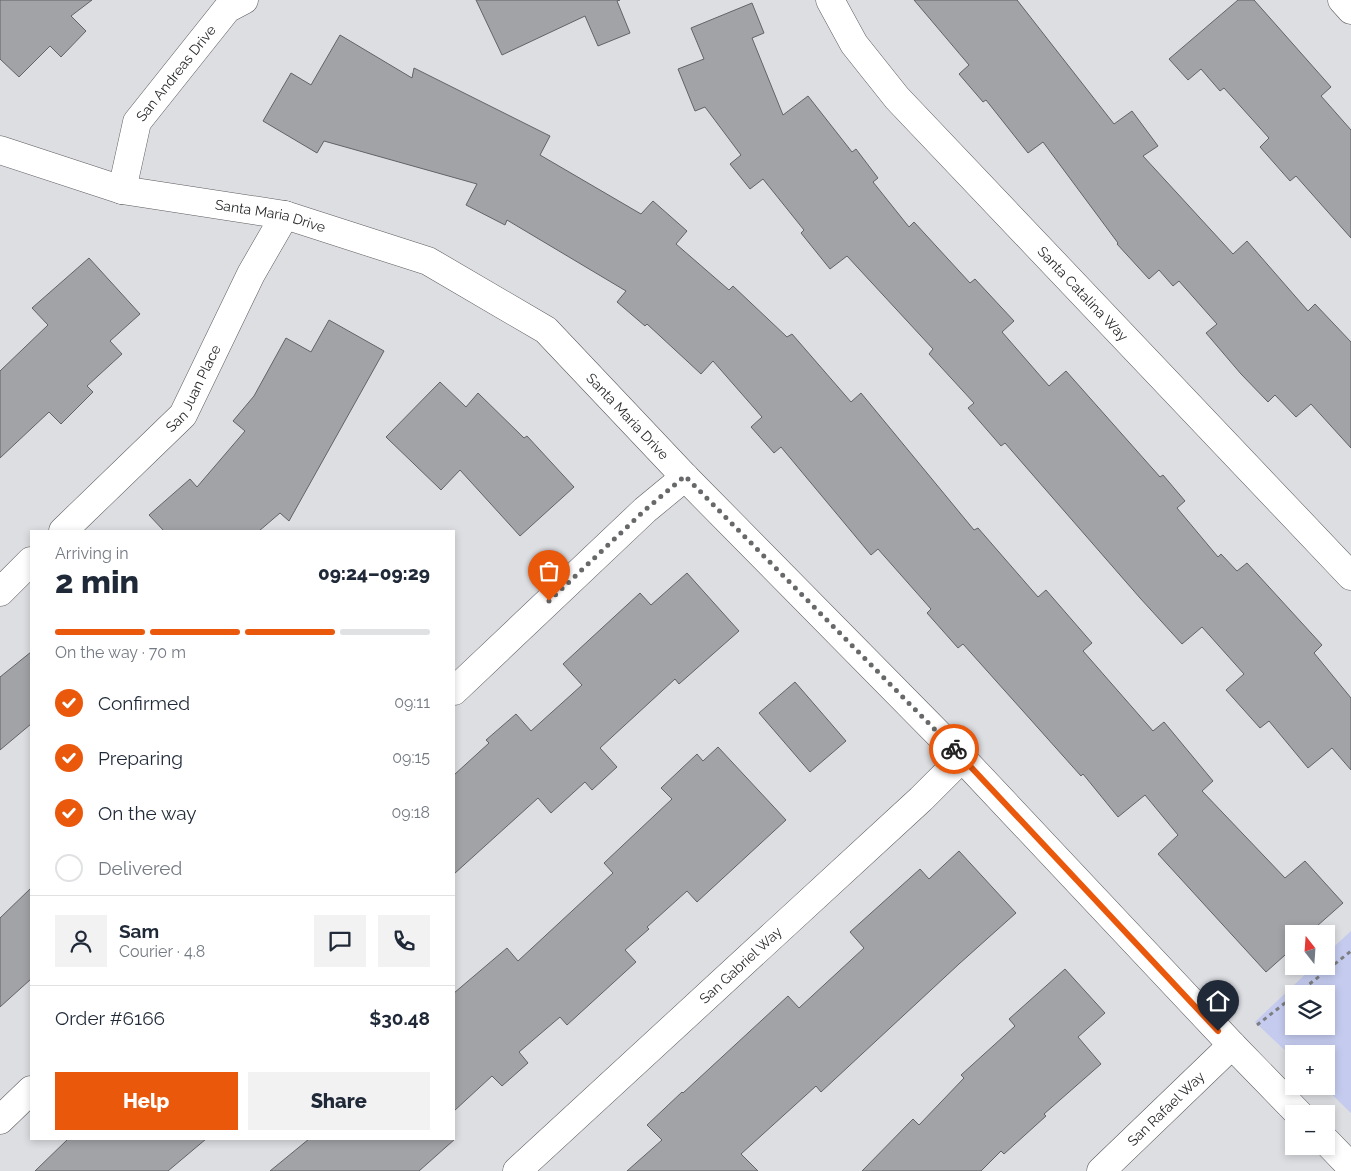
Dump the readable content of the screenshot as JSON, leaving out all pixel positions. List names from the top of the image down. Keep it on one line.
{"streets":{"street":["San Andreas Drive","Santa Maria Drive","Santa Catalina Way","San Juan Place","San Gabriel Way","San Rafael Way"]},"crossings":[["San Andreas Drive","Santa Maria Drive"],["Santa Maria Drive","San Juan Place"],["Santa Maria Drive","San Gabriel Way"],["Santa Maria Drive","San Rafael Way"]],"north":"top","page":{"heading":["2 min","Arriving in","09:24–09:29"],"panel":["Sam","Courier · 4.8","Order #6166","$30.48"],"bar":"On the way · 70 m","list":[["Confirmed","09:11"],["Preparing","09:15"],["On the way","09:18"],"Delivered"],"map_buttons":["+","−"],"buttons":["Help","Share"]}}
